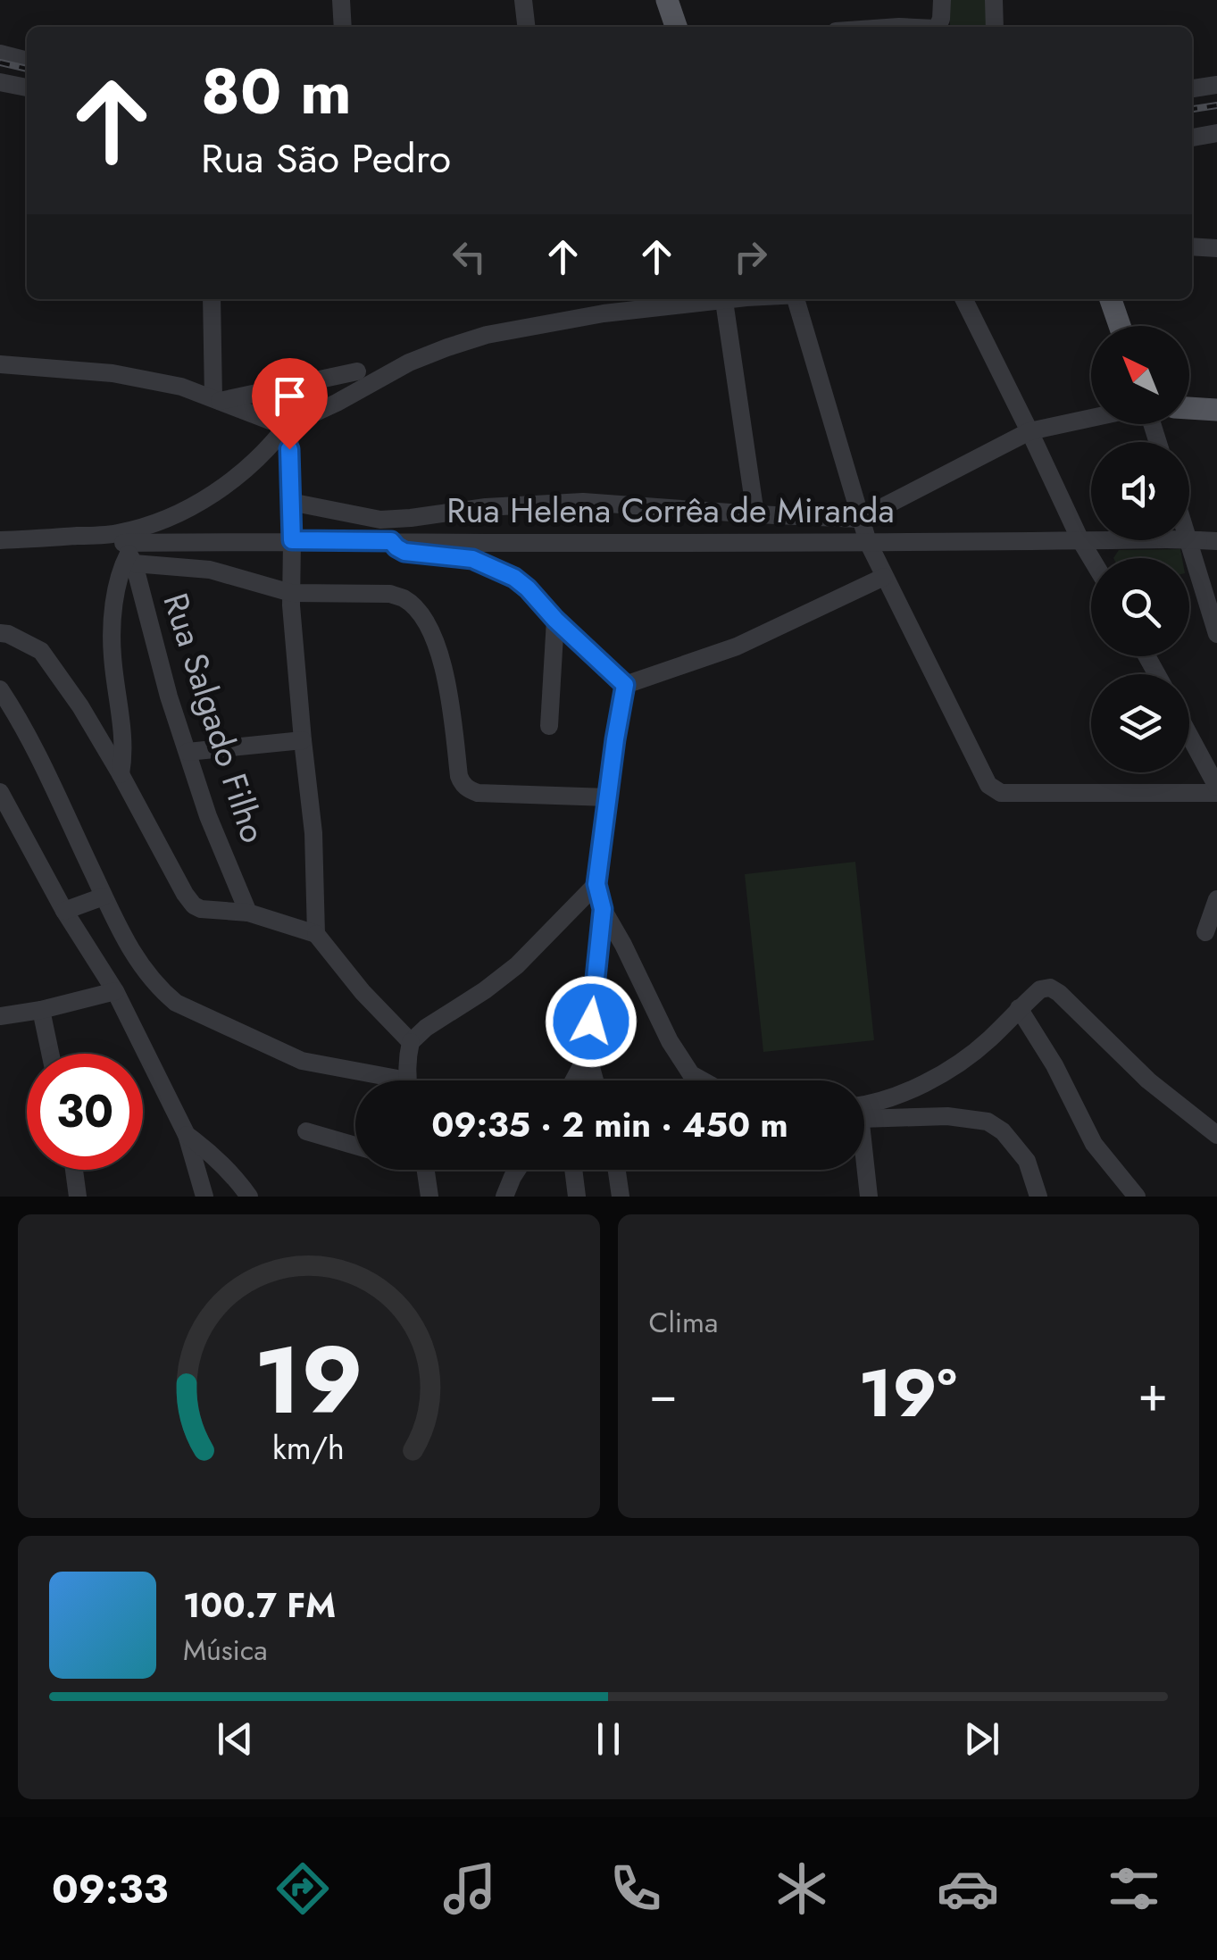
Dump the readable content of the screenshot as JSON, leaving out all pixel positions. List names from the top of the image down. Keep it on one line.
{"streets":{"street":["Rua Helena Corrêa de Miranda","Rua Salgado Filho"]},"crossings":[["Rua Helena Corrêa de Miranda","Rua Salgado Filho"]],"north":"top left","page":{"turn":["80 m","Rua São Pedro"],"limit":"30","trip":"09:35 · 2 min · 450 m","tile":"Clima","heat":["−","19°","+"],"song":["100.7 FM","Música"],"tabs":"09:33","gauge":["19","km/h"]}}
